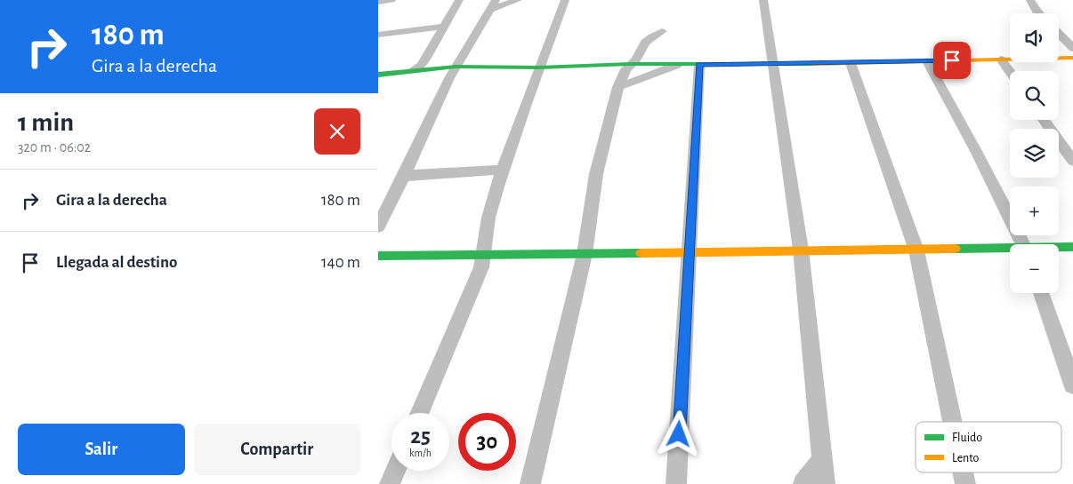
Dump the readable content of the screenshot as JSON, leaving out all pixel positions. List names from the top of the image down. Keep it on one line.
{"legend":["Fluido","Lento"],"page":{"turn":["180 m","Gira a la derecha"],"map_buttons":["+","−"],"heading":["1 min","320 m · 06:02"],"list":[{"name":"Gira a la derecha","value":"180 m"},{"name":"Llegada al destino","value":"140 m"}],"speed":"25 km/h","limit":"30","buttons":["Salir","Compartir"]}}
